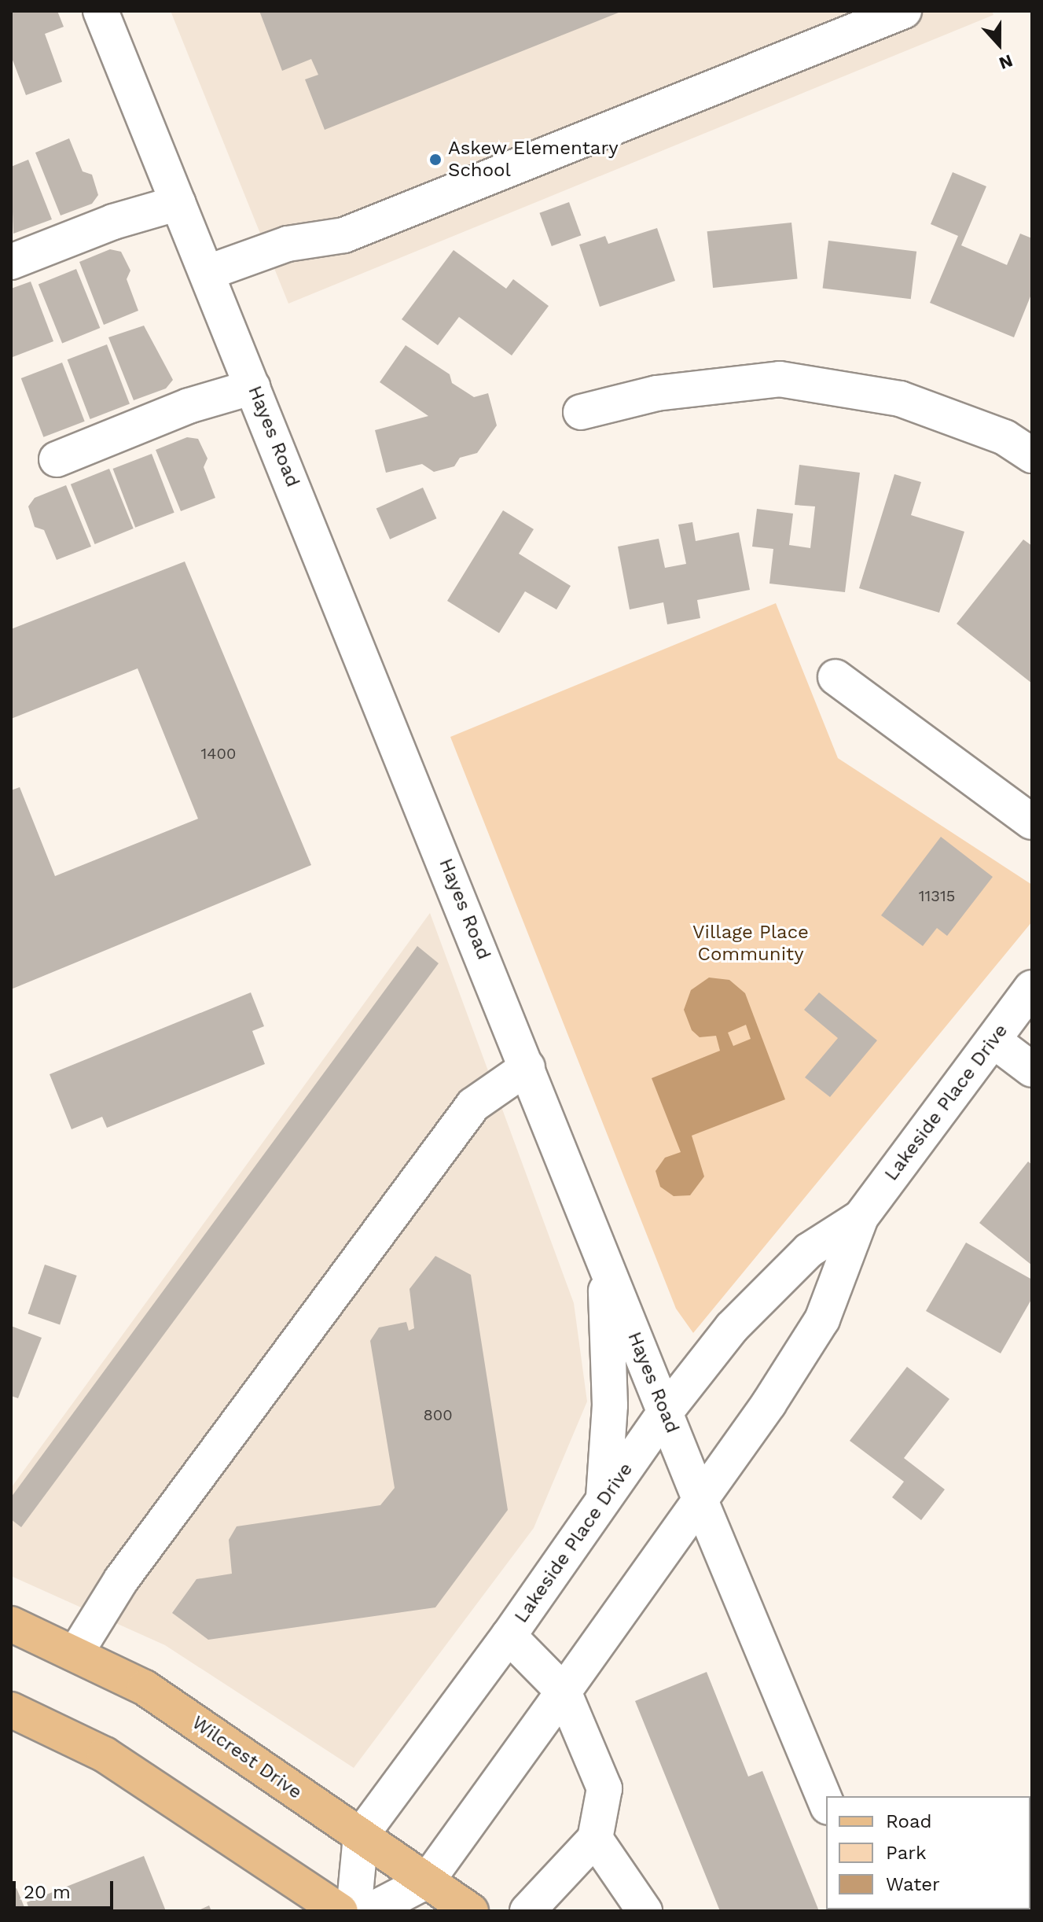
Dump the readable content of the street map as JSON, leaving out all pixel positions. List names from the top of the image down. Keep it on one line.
{"streets":{"main road":["Wilcrest Drive"],"street":["Hayes Road","Lakeside Place Drive"]},"crossings":[["Hayes Road","Lakeside Place Drive"],["Lakeside Place Drive","Wilcrest Drive"]],"parks":["Village Place Community"],"places":["Askew Elementary School"],"house_numbers":["1400","11315","800"],"legend":["Road","Park","Water"],"scale_bar":"20 m","north":"bottom"}
